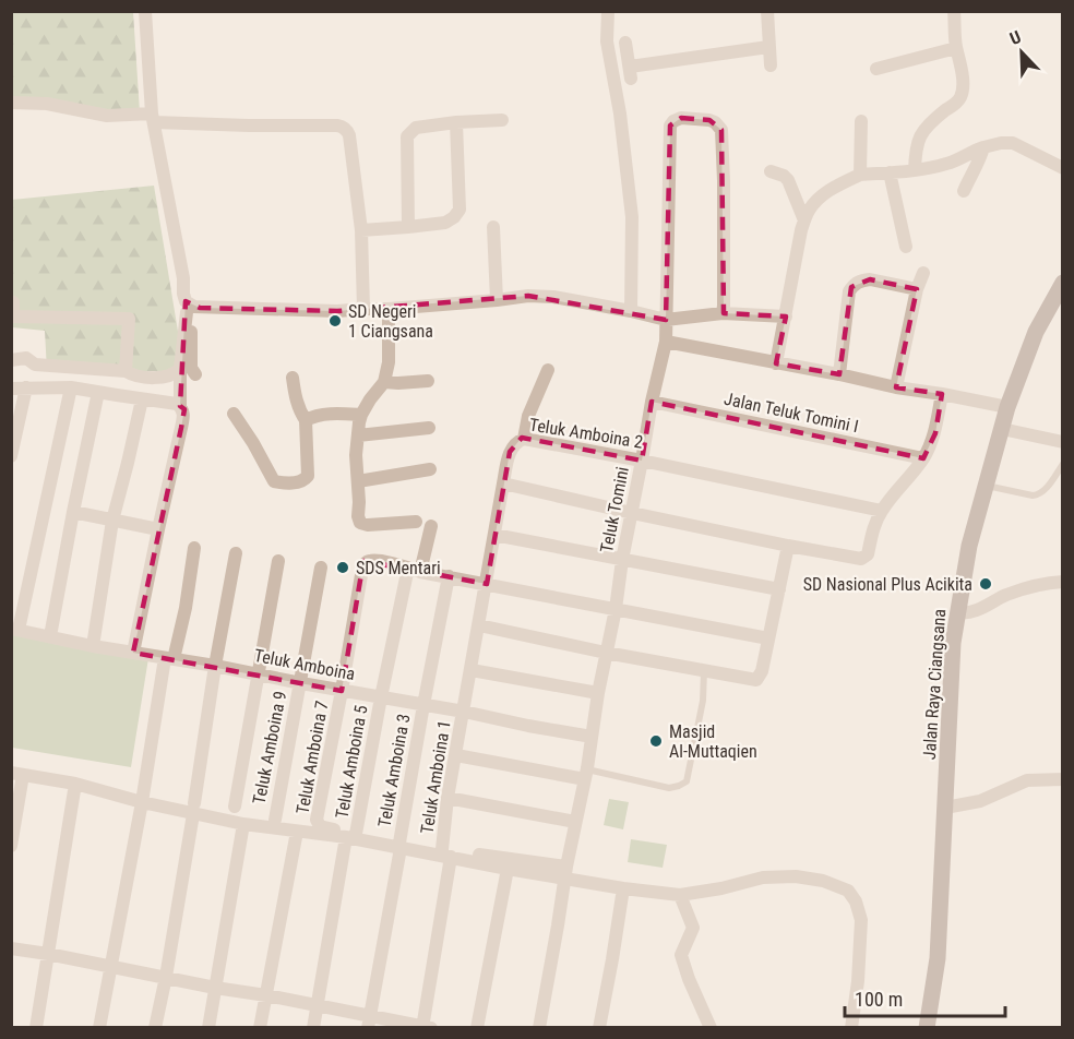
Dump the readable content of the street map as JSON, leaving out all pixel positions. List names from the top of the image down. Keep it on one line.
{"streets":{"main road":["Jalan Raya Ciangsana"],"street":["Jalan Teluk Tomini I","Teluk Amboina 2","Teluk Tomini","Teluk Amboina","Teluk Amboina 9","Teluk Amboina 7","Teluk Amboina 5","Teluk Amboina 3","Teluk Amboina 1"]},"crossings":[["Jalan Teluk Tomini I","Teluk Tomini"],["Teluk Amboina 2","Teluk Tomini"],["Teluk Amboina 2","Teluk Amboina"],["Teluk Amboina 2","Teluk Amboina 1"],["Teluk Tomini","Teluk Amboina"],["Teluk Amboina","Teluk Amboina 9"],["Teluk Amboina","Teluk Amboina 7"],["Teluk Amboina","Teluk Amboina 5"],["Teluk Amboina","Teluk Amboina 3"],["Teluk Amboina","Teluk Amboina 1"],["Teluk Amboina 7","Teluk Amboina 5"]],"places":["SD Negeri 1 Ciangsana","SDS Mentari","SD Nasional Plus Acikita","Masjid Al-Muttaqien"],"scale_bar":"100 m","north":"top left"}
